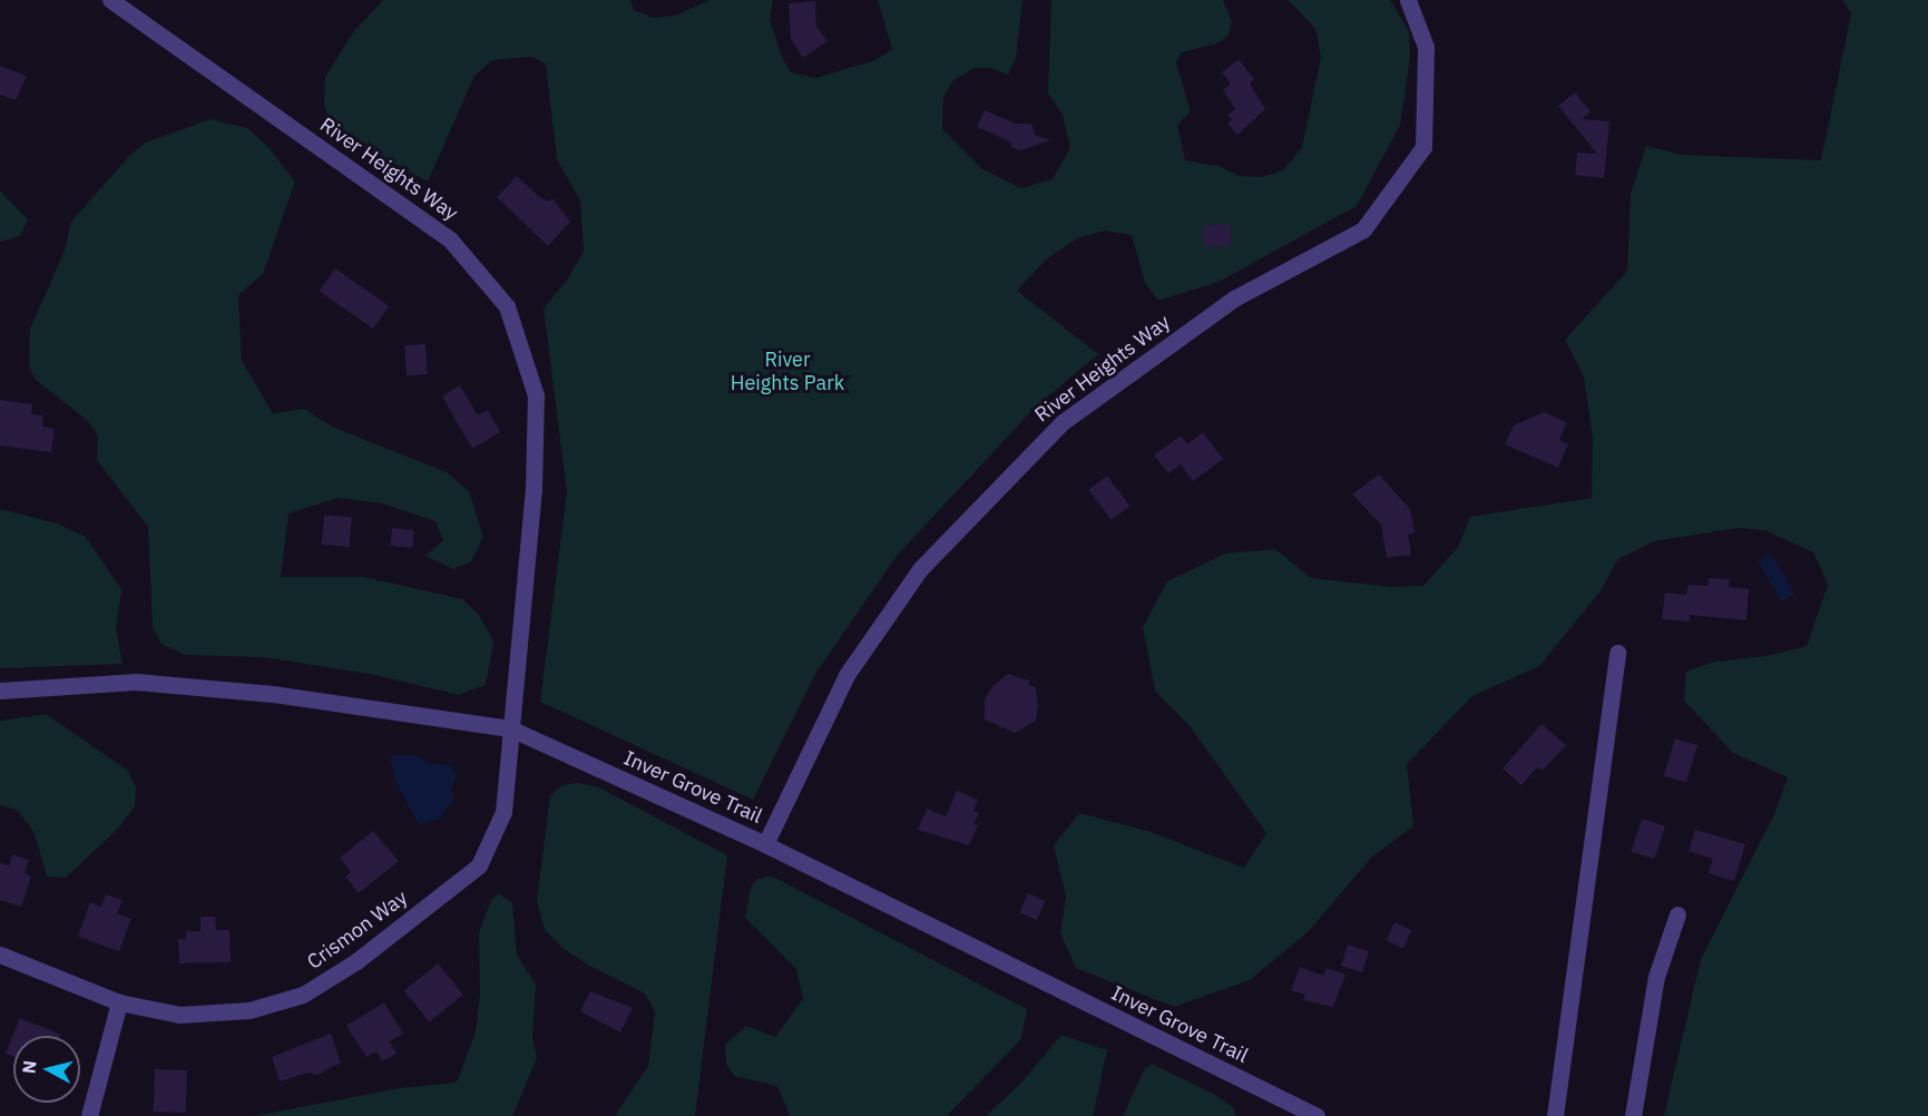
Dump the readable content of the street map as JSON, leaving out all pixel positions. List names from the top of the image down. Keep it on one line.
{"streets":{"street":["River Heights Way","Inver Grove Trail","Crismon Way"]},"crossings":[["River Heights Way","Inver Grove Trail"],["River Heights Way","Crismon Way"],["Inver Grove Trail","Crismon Way"]],"parks":["River Heights Park"],"north":"left"}
